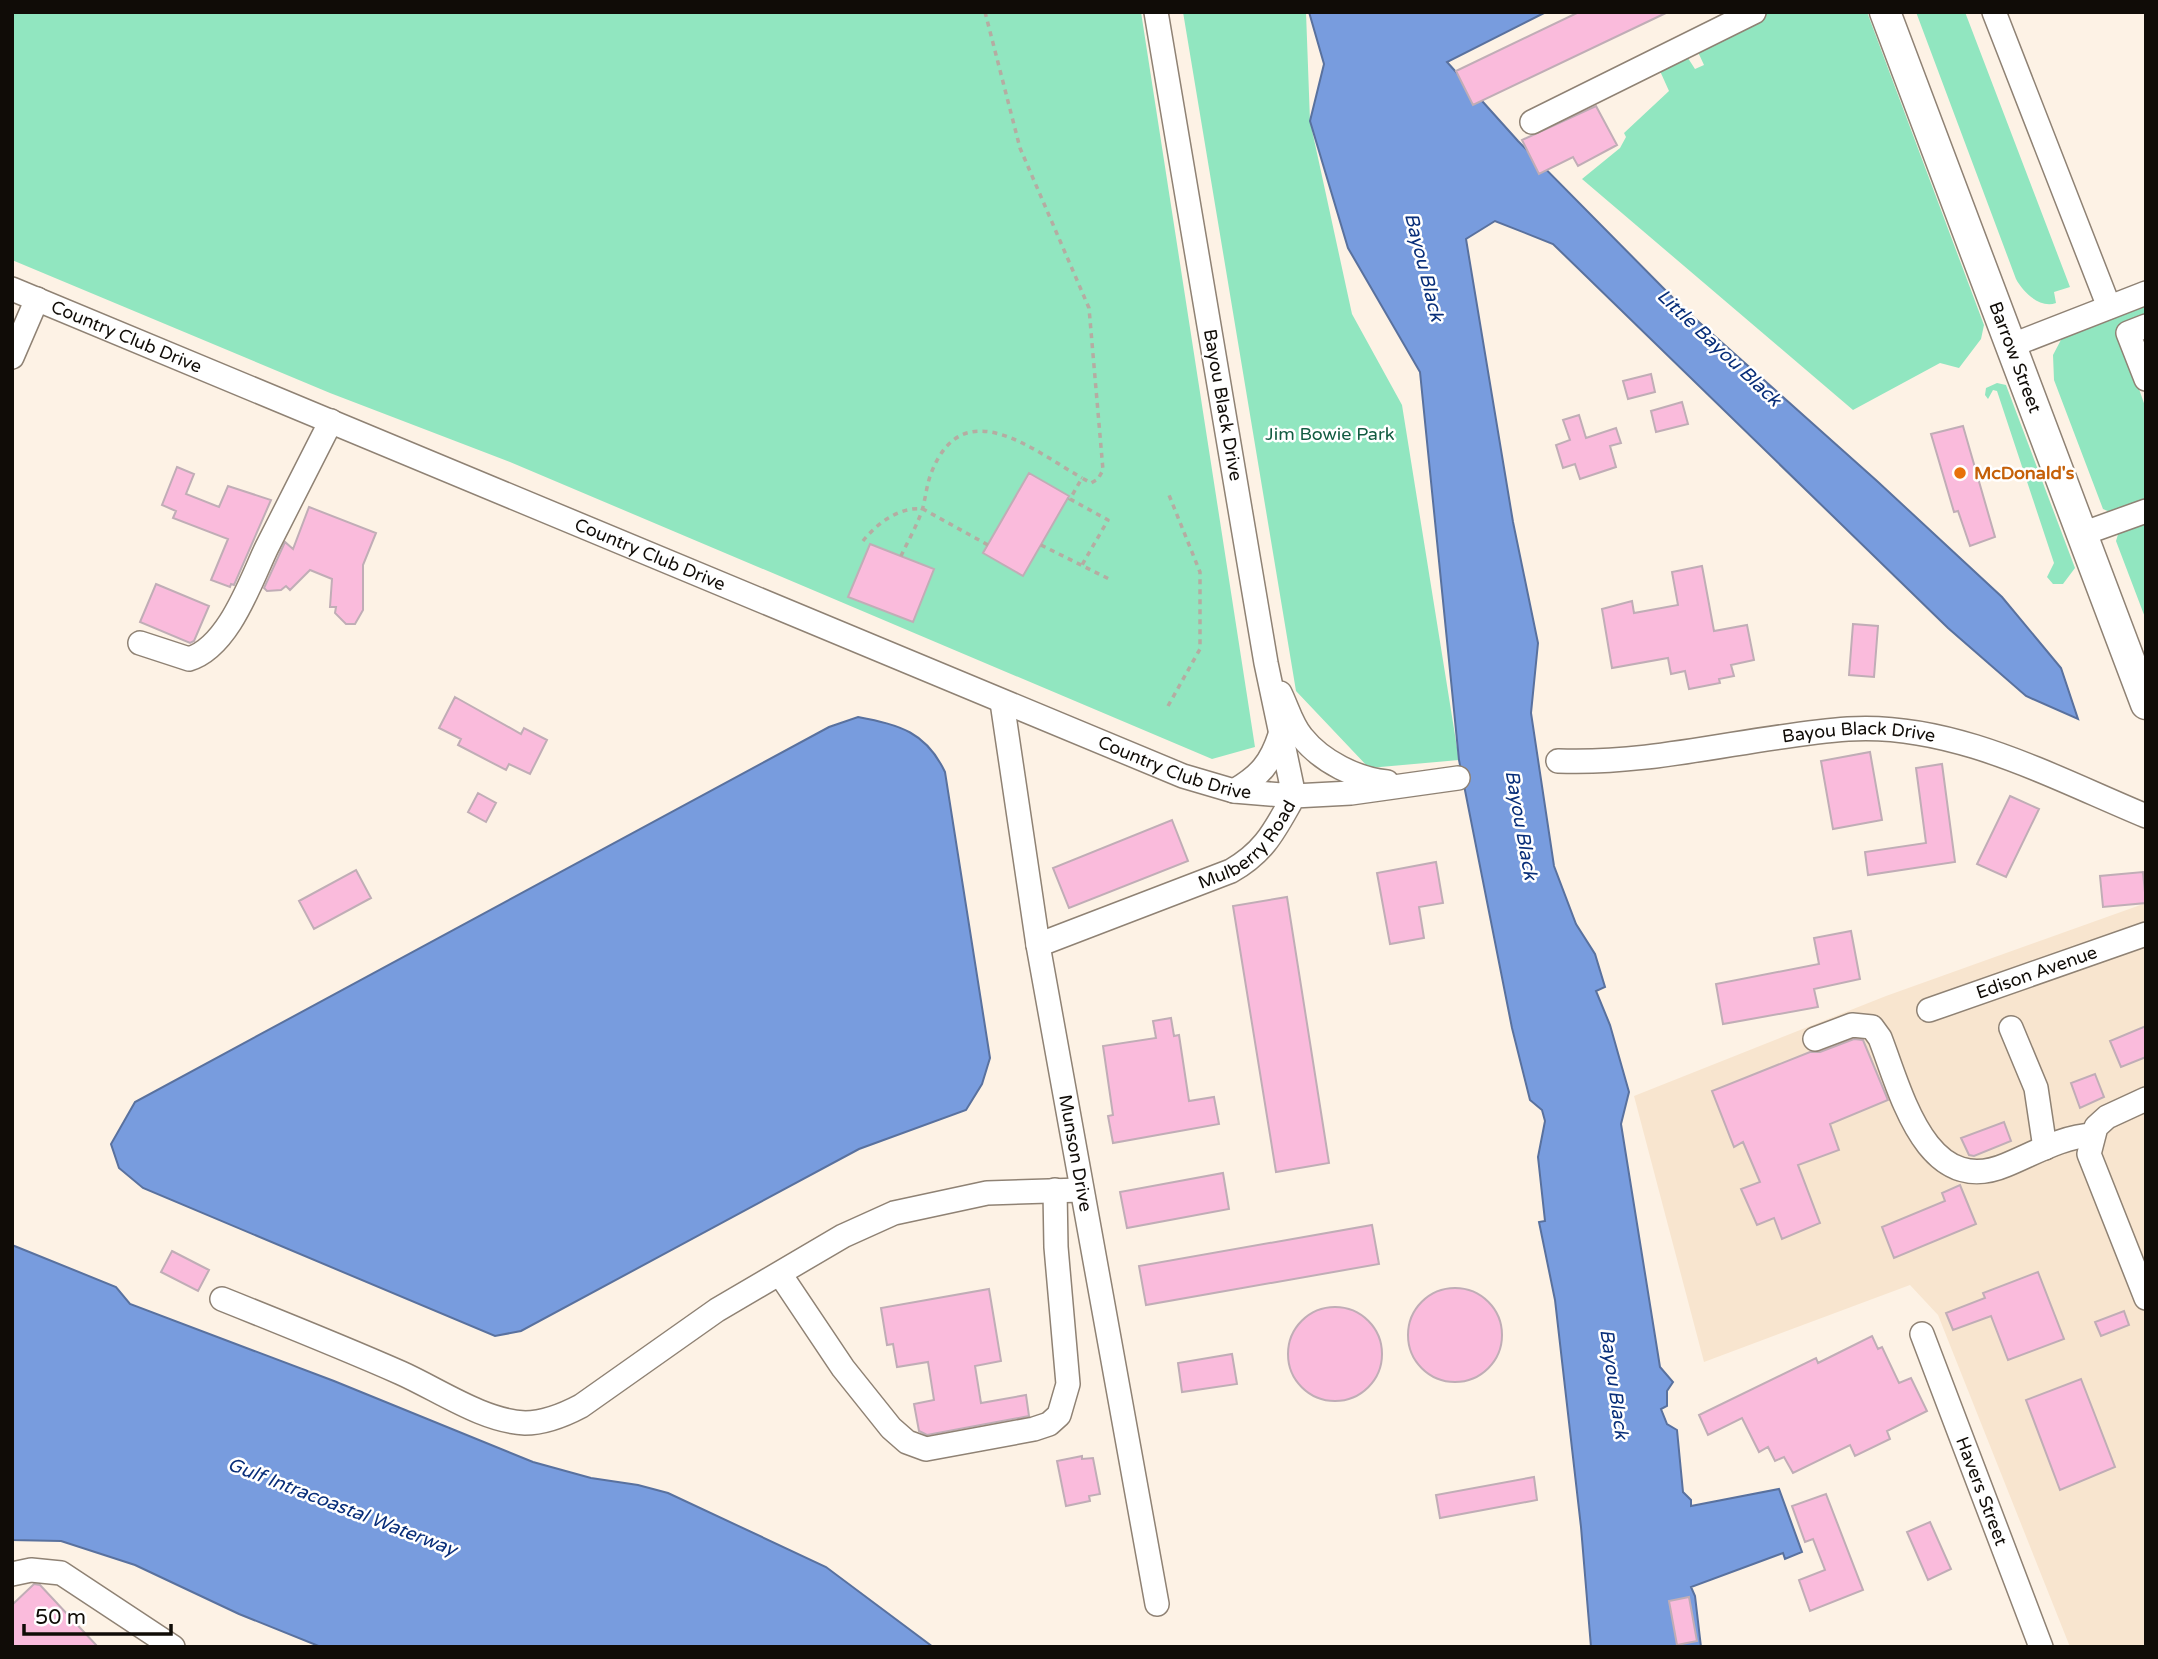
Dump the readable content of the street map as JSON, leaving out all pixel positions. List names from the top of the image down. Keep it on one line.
{"streets":{"main road":["Barrow Street"],"street":["Country Club Drive","Bayou Black Drive","Mulberry Road","Edison Avenue","Munson Drive","Havers Street"]},"crossings":[["Country Club Drive","Bayou Black Drive"],["Country Club Drive","Mulberry Road"],["Country Club Drive","Munson Drive"],["Bayou Black Drive","Mulberry Road"],["Mulberry Road","Munson Drive"]],"water":["Bayou Black","Little Bayou Black","Gulf Intracoastal Waterway"],"parks":["Jim Bowie Park"],"places":["McDonald's"],"scale_bar":"50 m"}
